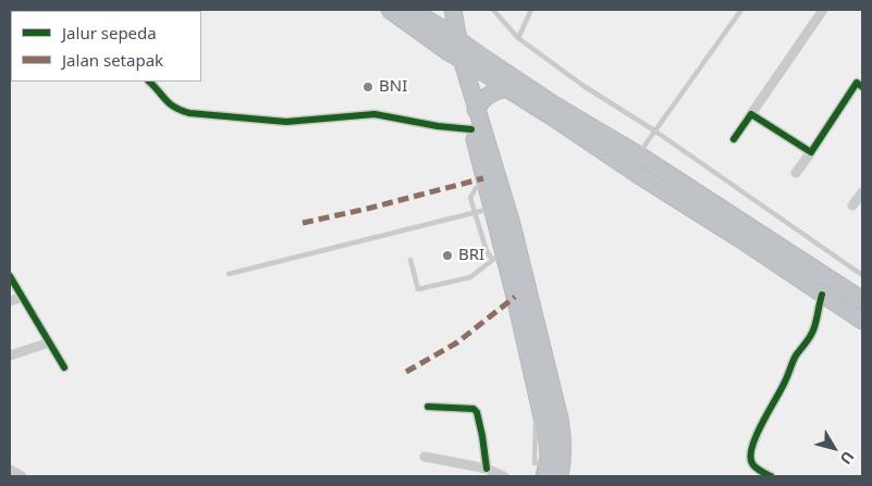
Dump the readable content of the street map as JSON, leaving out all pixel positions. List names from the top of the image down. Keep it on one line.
{"places":["BNI","BRI"],"legend":["Jalur sepeda","Jalan setapak"],"north":"bottom right"}
